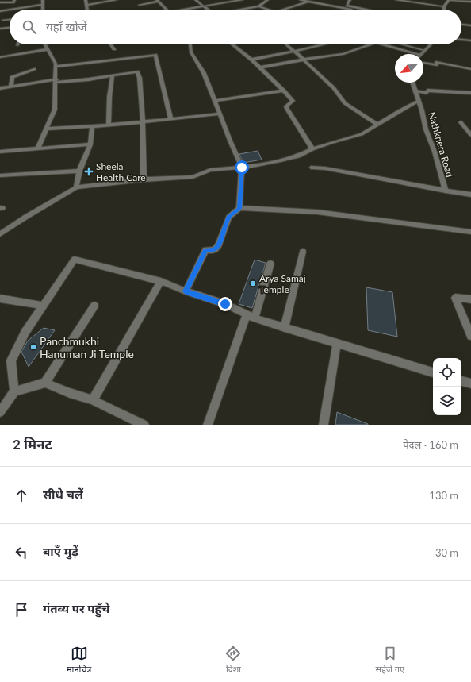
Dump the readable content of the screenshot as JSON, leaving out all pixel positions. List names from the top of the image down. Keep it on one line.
{"streets":{"street":["Nathkhera Road"]},"places":{"health":["Sheela Health Care"],"other":["Arya Samaj Temple","Panchmukhi Hanuman Ji Temple"]},"north":"bottom left","page":{"search":"यहाँ खोजें","heading":["2 मिनट","पैदल · 160 m"],"list":[["सीधे चलें","130 m"],["बाएँ मुड़ें","30 m"],"गंतव्य पर पहुँचे"],"nav":["मानचित्र","दिशा","सहेजे गए"]}}
